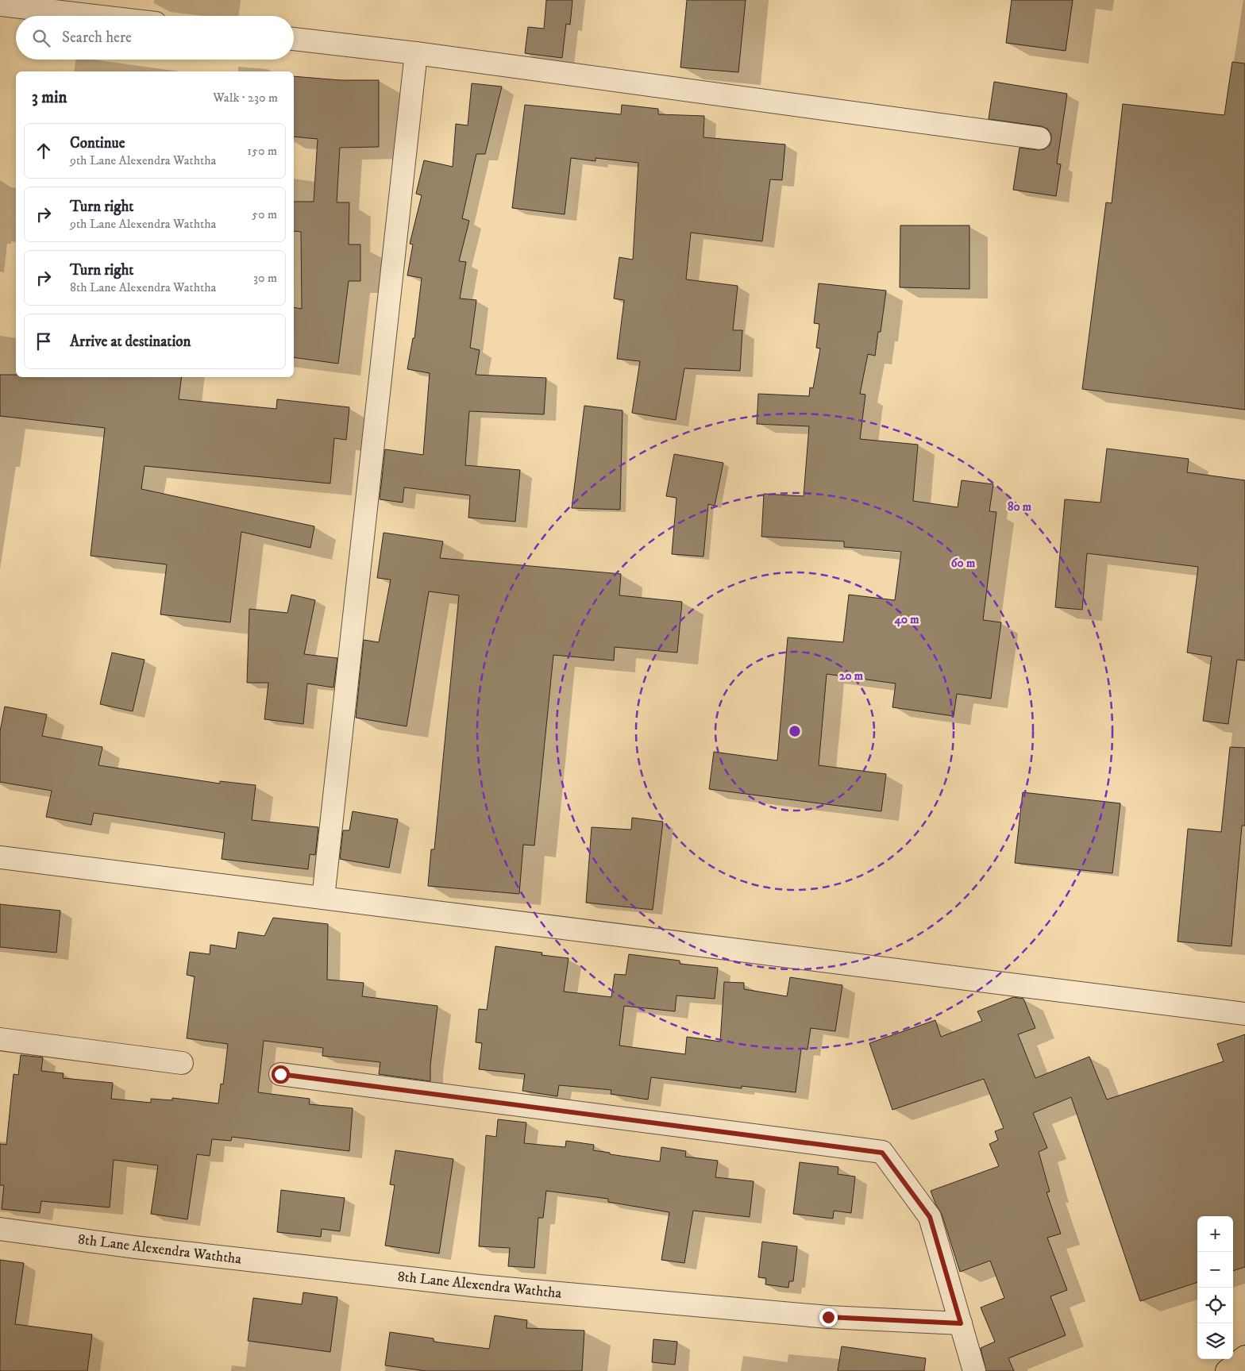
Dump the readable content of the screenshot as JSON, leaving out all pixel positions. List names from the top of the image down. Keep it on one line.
{"streets":{"street":["8th Lane Alexendra Waththa"]},"page":{"search":"Search here","heading":["3 min","Walk · 230 m"],"list":[["Continue","9th Lane Alexendra Waththa","150 m"],["Turn right","9th Lane Alexendra Waththa","50 m"],["Turn right","8th Lane Alexendra Waththa","30 m"],"Arrive at destination"],"map_buttons":["+","−"]},"rings":["80 m","60 m","40 m","20 m"]}
